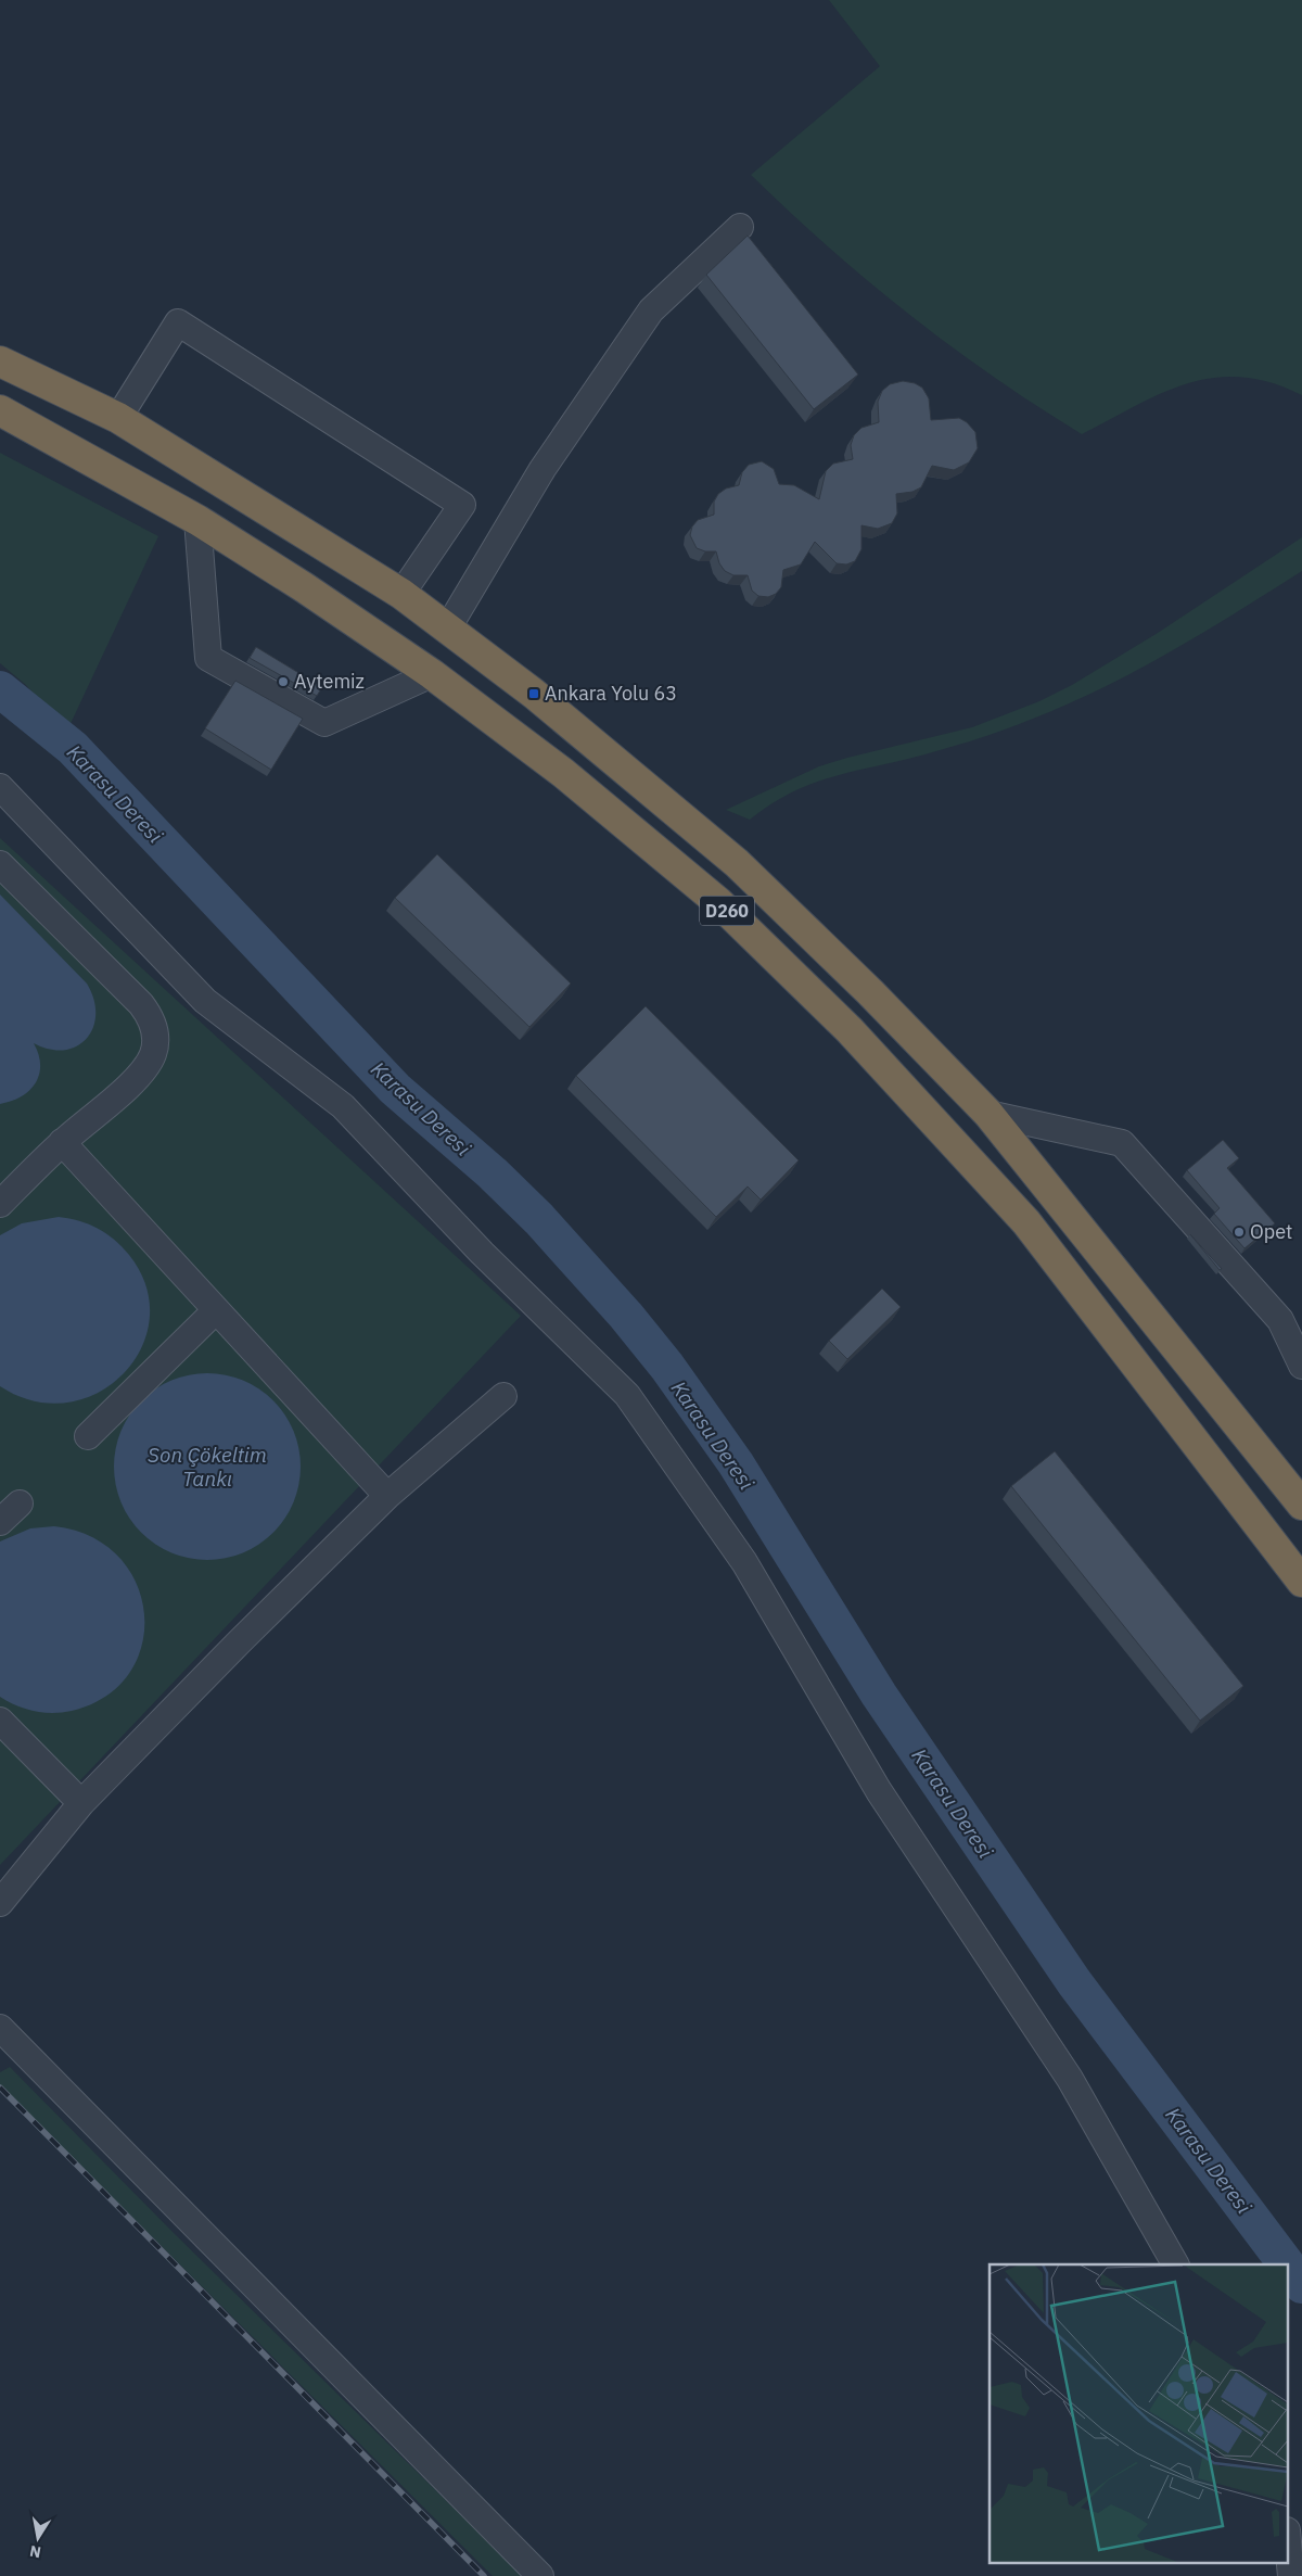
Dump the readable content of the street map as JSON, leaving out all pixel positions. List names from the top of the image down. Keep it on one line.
{"streets":{"highway":["D260"]},"water":["Karasu Deresi","Son Çökeltim Tankı"],"places":{"other":["Aytemiz","Opet"],"transit":["Ankara Yolu 63"]},"north":"bottom"}
